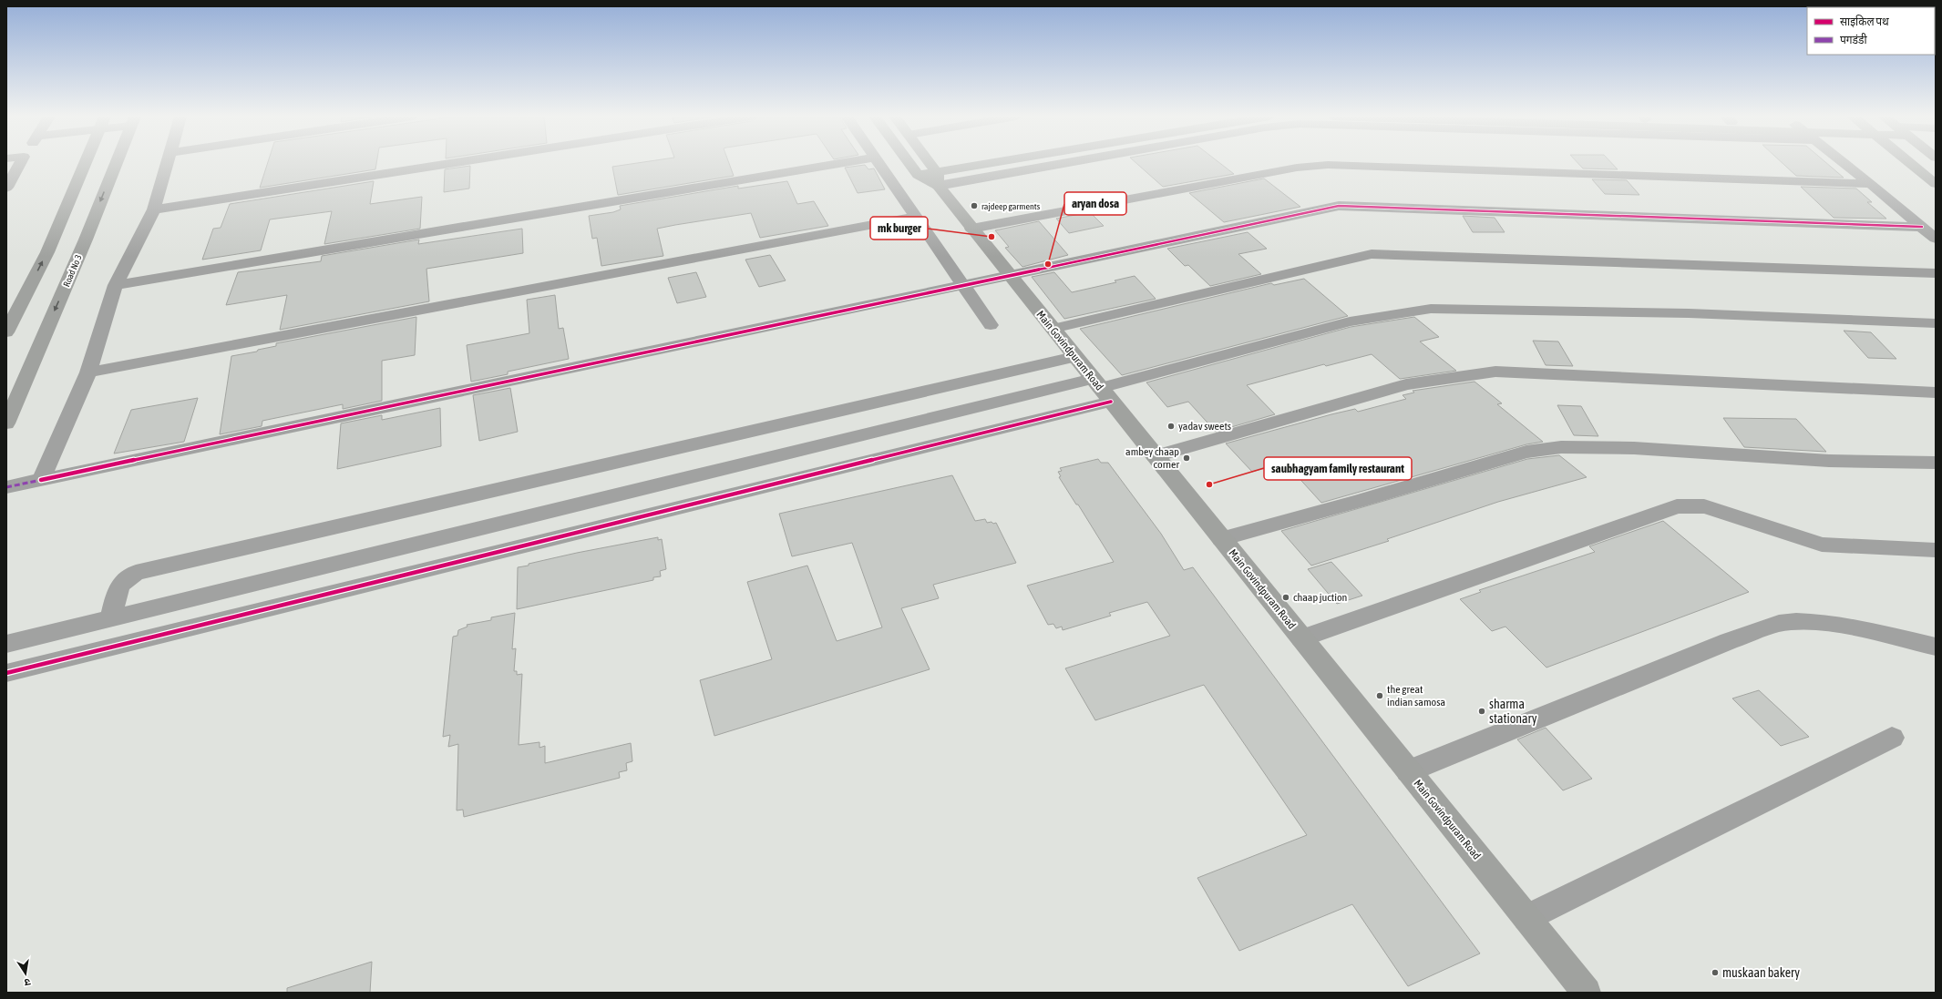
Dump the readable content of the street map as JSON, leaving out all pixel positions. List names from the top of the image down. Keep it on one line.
{"streets":{"street":["Road No 3","Main Govindpuram Road"]},"places":["rajdeep garments","mk burger","aryan dosa","yadav sweets","ambey chaap corner","saubhagyam family restaurant","chaap juction","the great indian samosa","sharma stationary","muskaan bakery"],"legend":["साइकिल पथ","पगडंडी"],"north":"bottom"}
